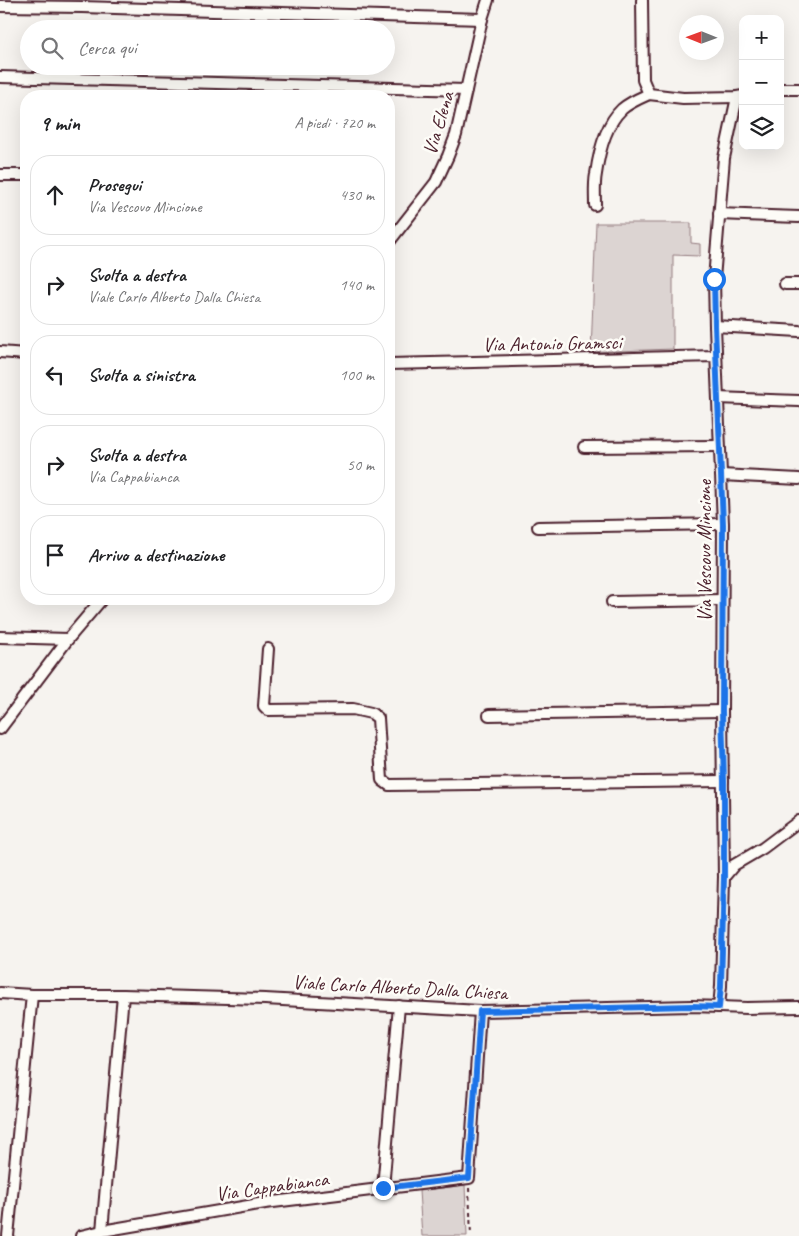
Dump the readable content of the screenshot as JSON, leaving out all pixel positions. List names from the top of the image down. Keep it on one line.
{"streets":{"street":["Via Elena","Via Antonio Gramsci","Via Vescovo Mincione","Viale Carlo Alberto Dalla Chiesa","Via Cappabianca"]},"crossings":[["Via Antonio Gramsci","Via Vescovo Mincione"],["Via Vescovo Mincione","Viale Carlo Alberto Dalla Chiesa"]],"north":"left","page":{"map_buttons":["+","−"],"search":"Cerca qui","heading":["9 min","A piedi · 720 m"],"list":[["Prosegui","Via Vescovo Mincione","430 m"],["Svolta a destra","Viale Carlo Alberto Dalla Chiesa","140 m"],["Svolta a sinistra","100 m"],["Svolta a destra","Via Cappabianca","50 m"],"Arrivo a destinazione"]}}
